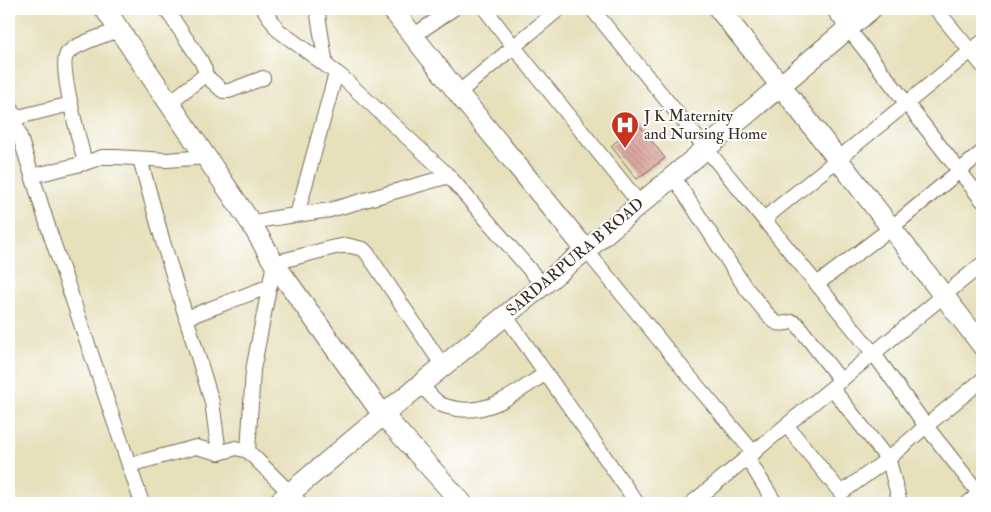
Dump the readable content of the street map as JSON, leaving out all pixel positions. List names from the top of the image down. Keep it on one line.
{"streets":{"street":["SARDARPURA B ROAD"]},"places":{"hospital":["J K Maternity and Nursing Home"]}}
